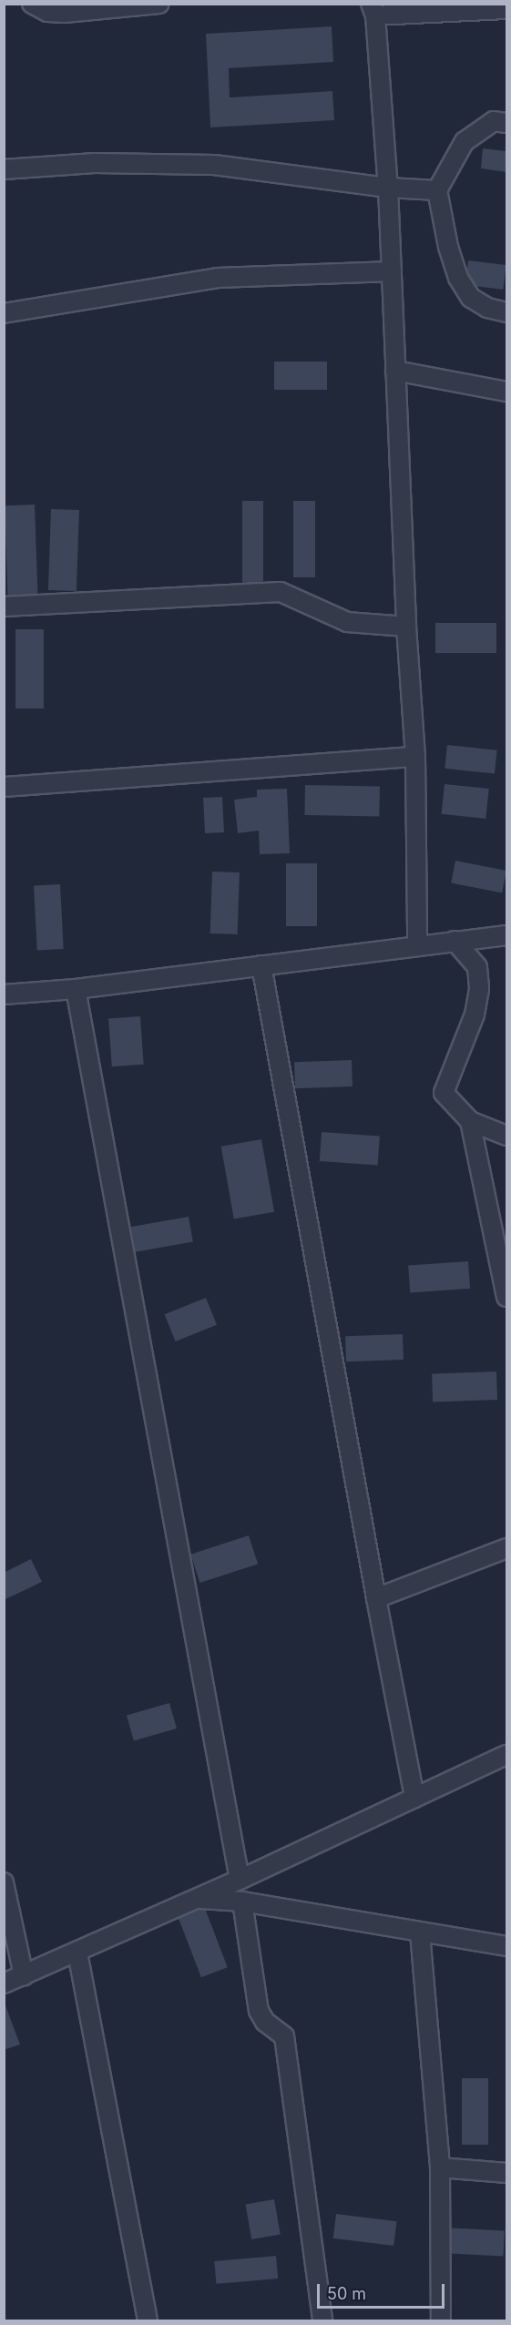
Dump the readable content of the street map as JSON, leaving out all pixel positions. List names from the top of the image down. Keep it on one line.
{"scale_bar":"50 m"}
